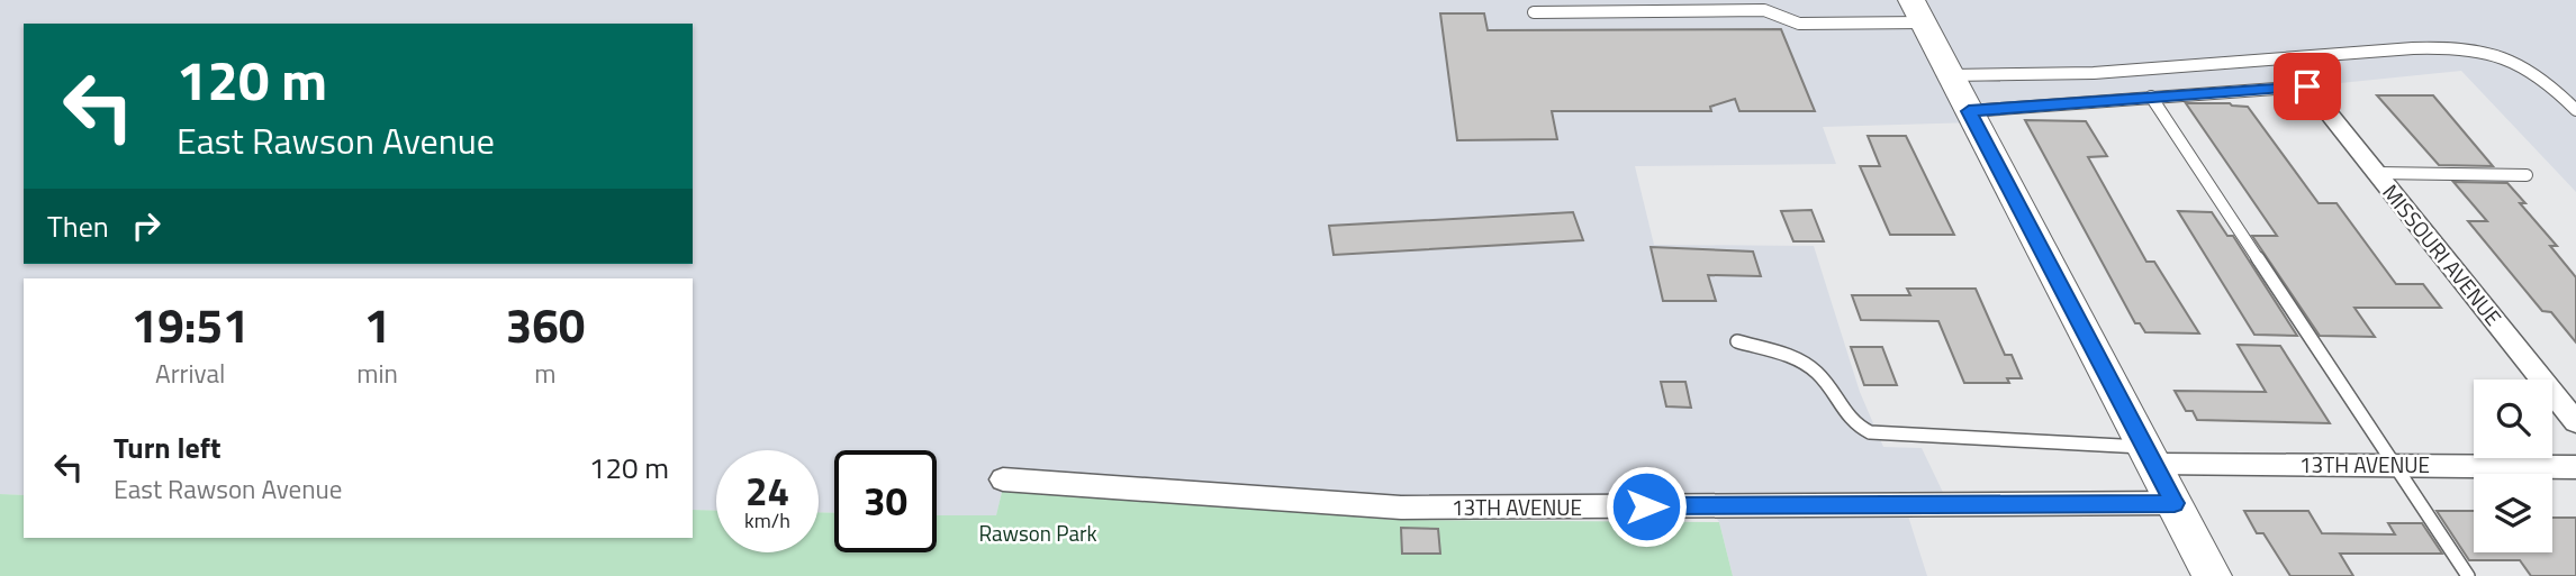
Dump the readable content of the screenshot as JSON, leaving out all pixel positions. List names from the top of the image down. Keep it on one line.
{"streets":{"street":["MISSOURI AVENUE","13TH AVENUE"]},"parks":["Rawson Park"],"page":{"turn":["120 m","East Rawson Avenue"],"then":"Then","eta":["19:51","Arrival","1","min","360","m"],"list":[{"name":"Turn left","note":"East Rawson Avenue","value":"120 m"}],"speed":"24 km/h","limit":"30"}}
